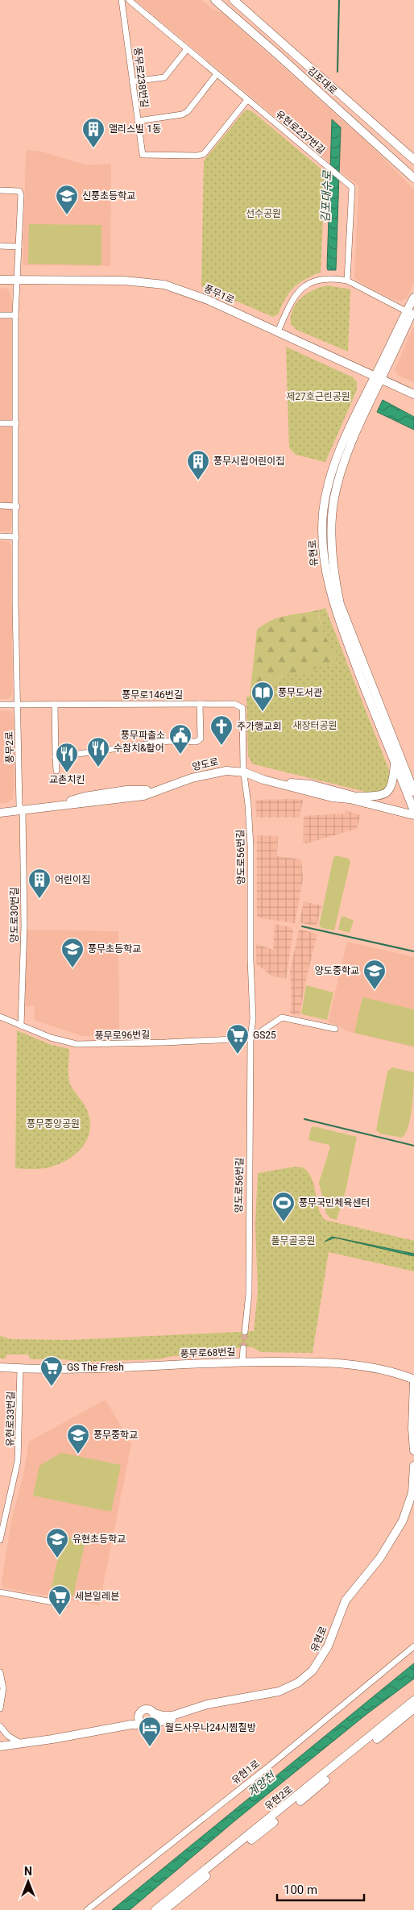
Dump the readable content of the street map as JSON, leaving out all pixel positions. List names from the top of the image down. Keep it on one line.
{"streets":{"street":["풍무로238번길","김포대로","유현로237번길","풍무1로","유현로","풍무로146번길","풍무2로","양도로","양도로56번길","양도로30번길","풍무로96번길","풍무로68번길","유현로33번길","유현1로","유현2로"]},"crossings":[["풍무로238번길","유현로237번길"],["풍무1로","유현로"],["풍무1로","풍무2로"],["유현로","양도로"],["풍무로146번길","풍무2로"],["풍무로146번길","양도로"],["풍무로146번길","양도로56번길"],["풍무2로","양도로"],["풍무2로","양도로30번길"],["양도로","양도로56번길"],["양도로","양도로30번길"],["양도로56번길","풍무로96번길"],["양도로30번길","풍무로96번길"],["풍무로68번길","유현로33번길"]],"water":["김포대수로","계양천"],"parks":["선수공원","제27호근린공원","새장터공원","풍무중앙공원","풀무골공원"],"places":{"building":["앨리스빌 1동","풍무시립어린이집","어린이집"],"school or university":["신풍초등학교","풍무초등학교","양도중학교","풍무중학교","유현초등학교"],"library":["풍무도서관"],"church":["주가행교회"],"public building":["풍무파출소"],"restaurant":["수참치&활어","교촌치킨"],"supermarket":["GS25","GS The Fresh","세븐일레븐"],"sports":["풍무국민체육센터"],"hotel":["월드사우나24시찜질방"]},"scale_bar":"100 m","north":"top"}
